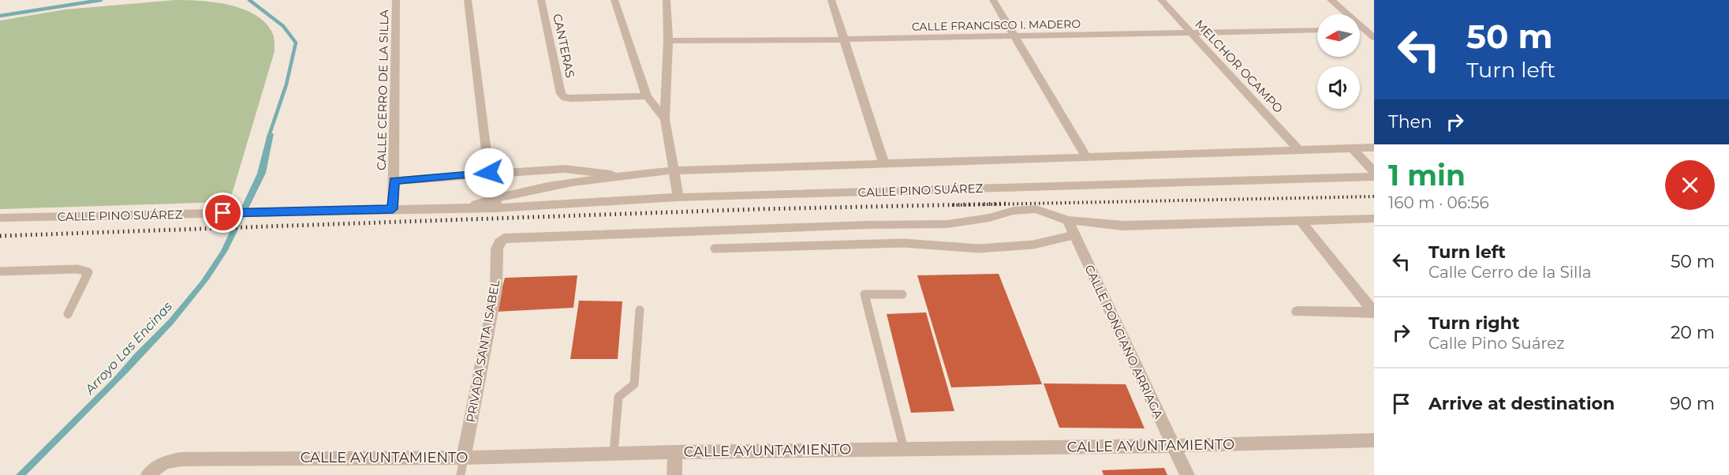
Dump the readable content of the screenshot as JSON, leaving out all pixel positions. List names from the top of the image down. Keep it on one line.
{"streets":{"street":["CALLE FRANCISCO I. MADERO","CANTERAS","MELCHOR OCAMPO","CALLE CERRO DE LA SILLA","CALLE PINO SUÁREZ","CALLE PONCIANO ARRIAGA","PRIVADA SANTA ISABEL","CALLE AYUNTAMIENTO"]},"crossings":[["CALLE FRANCISCO I. MADERO","MELCHOR OCAMPO"],["MELCHOR OCAMPO","CALLE PINO SUÁREZ"],["CALLE CERRO DE LA SILLA","CALLE PINO SUÁREZ"],["CALLE PONCIANO ARRIAGA","PRIVADA SANTA ISABEL"],["CALLE PONCIANO ARRIAGA","CALLE AYUNTAMIENTO"],["PRIVADA SANTA ISABEL","CALLE AYUNTAMIENTO"]],"water":["Arroyo Las Encinas"],"north":"left","page":{"turn":["50 m","Turn left"],"then":"Then","heading":["1 min","160 m · 06:56"],"list":[{"name":"Turn left","note":"Calle Cerro de la Silla","value":"50 m"},{"name":"Turn right","note":"Calle Pino Suárez","value":"20 m"},{"name":"Arrive at destination","value":"90 m"}]}}
